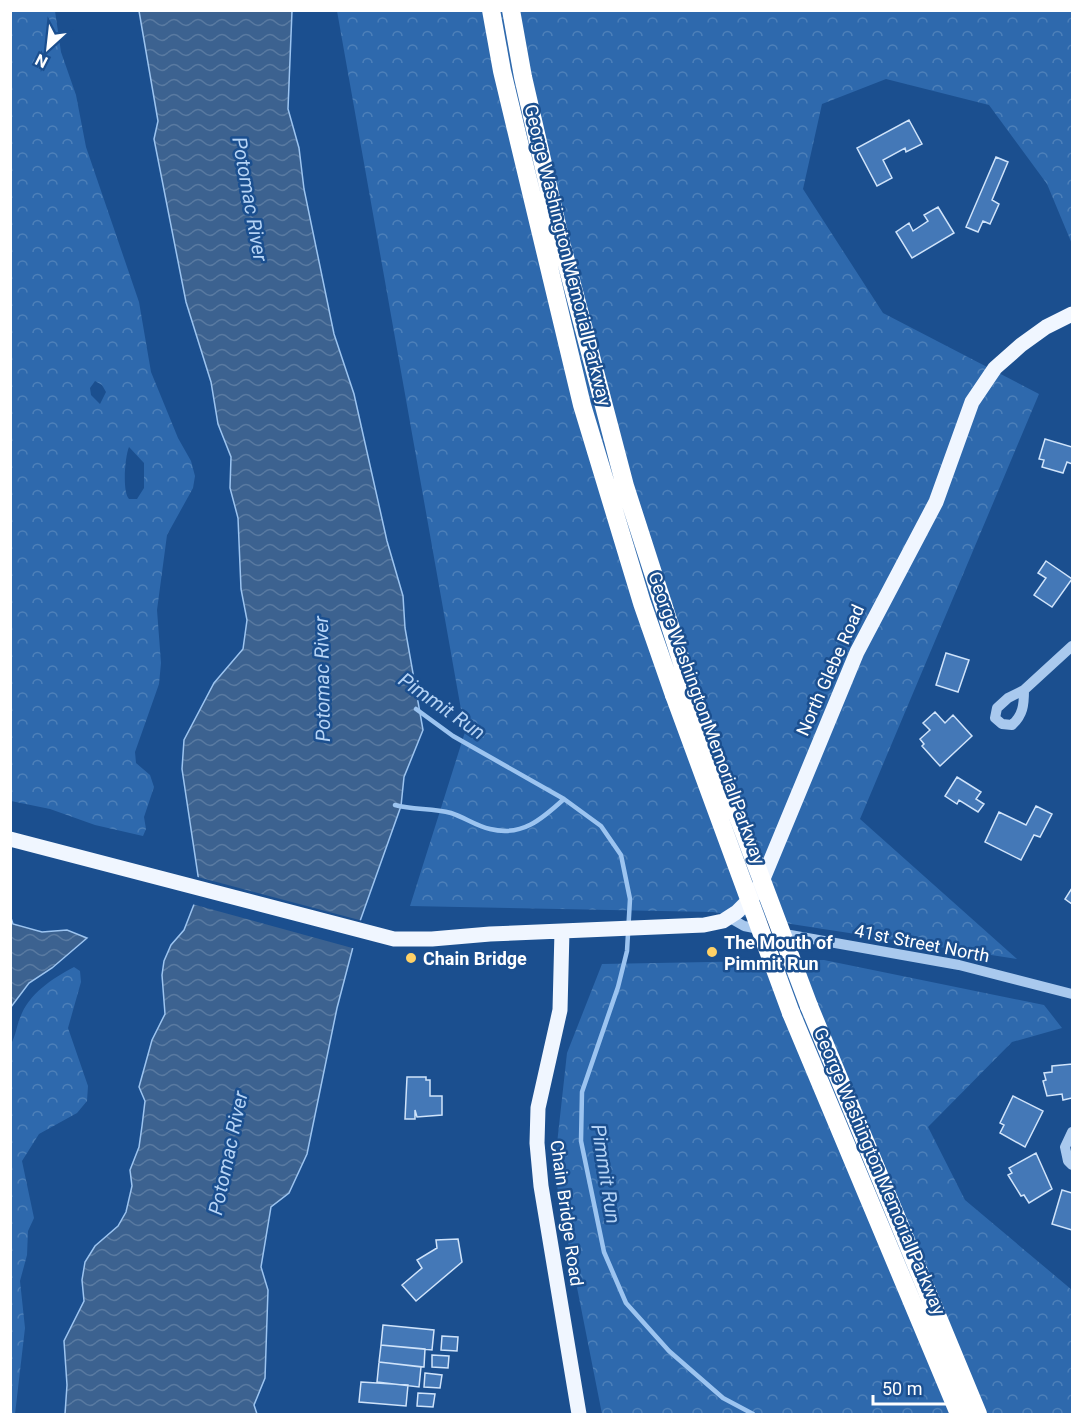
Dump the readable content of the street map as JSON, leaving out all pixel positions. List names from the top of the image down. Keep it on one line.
{"streets":{"highway":["George Washington Memorial Parkway"],"main road":["North Glebe Road","Chain Bridge Road"],"street":["41st Street North"]},"crossings":[["North Glebe Road","41st Street North"]],"water":["Potomac River","Pimmit Run"],"places":["The Mouth of Pimmit Run","Chain Bridge"],"scale_bar":"50 m","north":"bottom left"}
